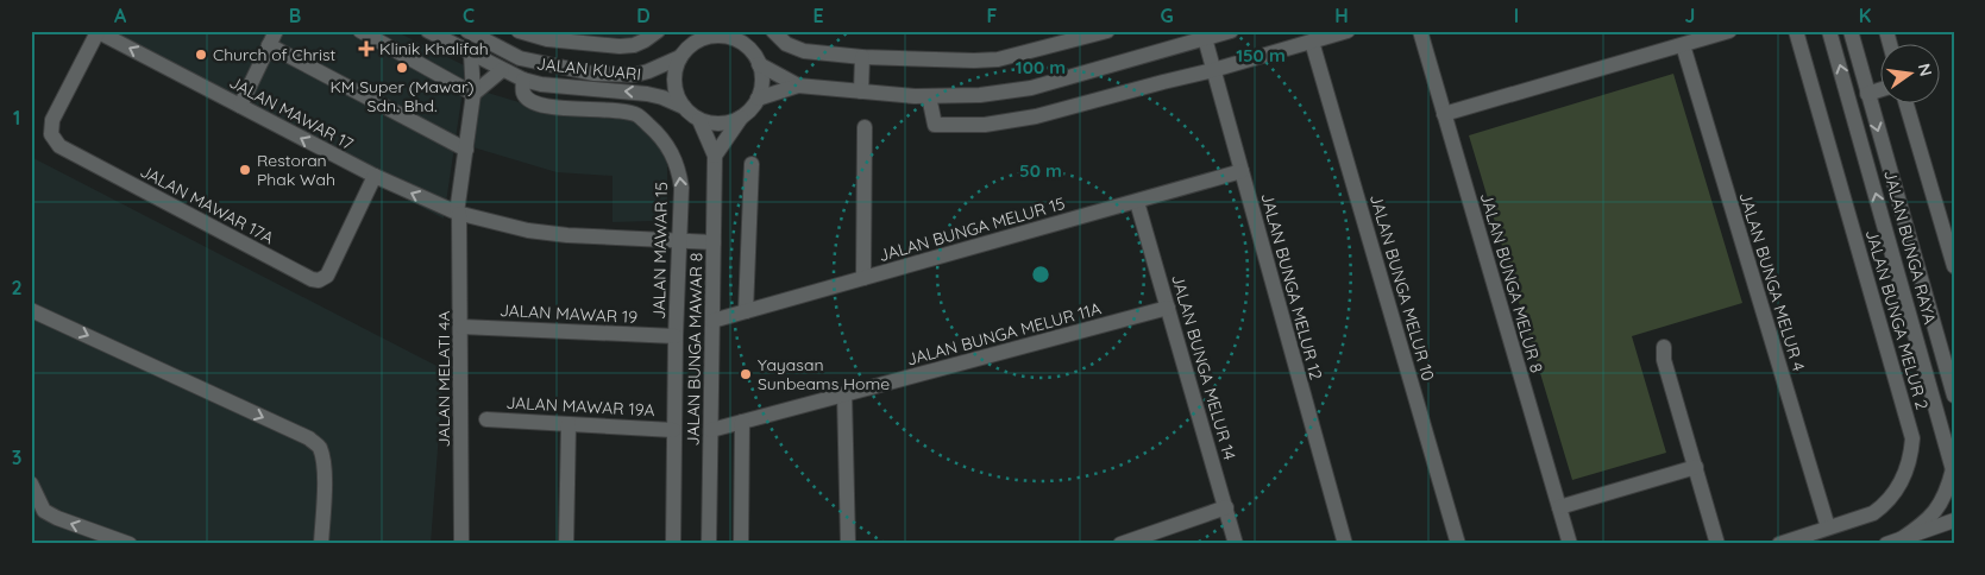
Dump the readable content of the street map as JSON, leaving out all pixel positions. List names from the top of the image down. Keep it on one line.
{"streets":{"street":["JALAN KUARI","JALAN MAWAR 17","JALAN MAWAR 17A","JALAN BUNGA MELUR 15","JALAN BUNGA RAYA","JALAN MAWAR 15","JALAN BUNGA MELUR 4","JALAN BUNGA MELUR 8","JALAN BUNGA MELUR 12","JALAN BUNGA MELUR 10","JALAN MAWAR 19","JALAN BUNGA MELUR 2","JALAN BUNGA MELUR 11A","JALAN BUNGA MAWAR 8","JALAN BUNGA MELUR 14","JALAN MELATI 4A","JALAN MAWAR 19A"]},"crossings":[["JALAN KUARI","JALAN MAWAR 15"],["JALAN KUARI","JALAN BUNGA MAWAR 8"],["JALAN MAWAR 17","JALAN MAWAR 17A"],["JALAN MAWAR 17","JALAN MELATI 4A"],["JALAN BUNGA MELUR 15","JALAN BUNGA MELUR 12"],["JALAN BUNGA MELUR 15","JALAN BUNGA MAWAR 8"],["JALAN BUNGA MELUR 15","JALAN BUNGA MELUR 14"],["JALAN MAWAR 15","JALAN MAWAR 19"],["JALAN MAWAR 15","JALAN MAWAR 19A"],["JALAN BUNGA MELUR 4","JALAN BUNGA MELUR 2"],["JALAN MAWAR 19","JALAN MELATI 4A"],["JALAN BUNGA MELUR 11A","JALAN BUNGA MAWAR 8"],["JALAN BUNGA MELUR 11A","JALAN BUNGA MELUR 14"]],"places":{"health":["Klinik Khalifah"],"other":["Church of Christ","KM Super (Mawar) Sdn. Bhd.","Restoran Phak Wah","Yayasan Sunbeams Home"]},"north":"right","grid":{"columns":["A","B","C","D","E","F","G","H","I","J","K"],"rows":["1","2","3"]},"rings":["150 m","100 m","50 m"]}
